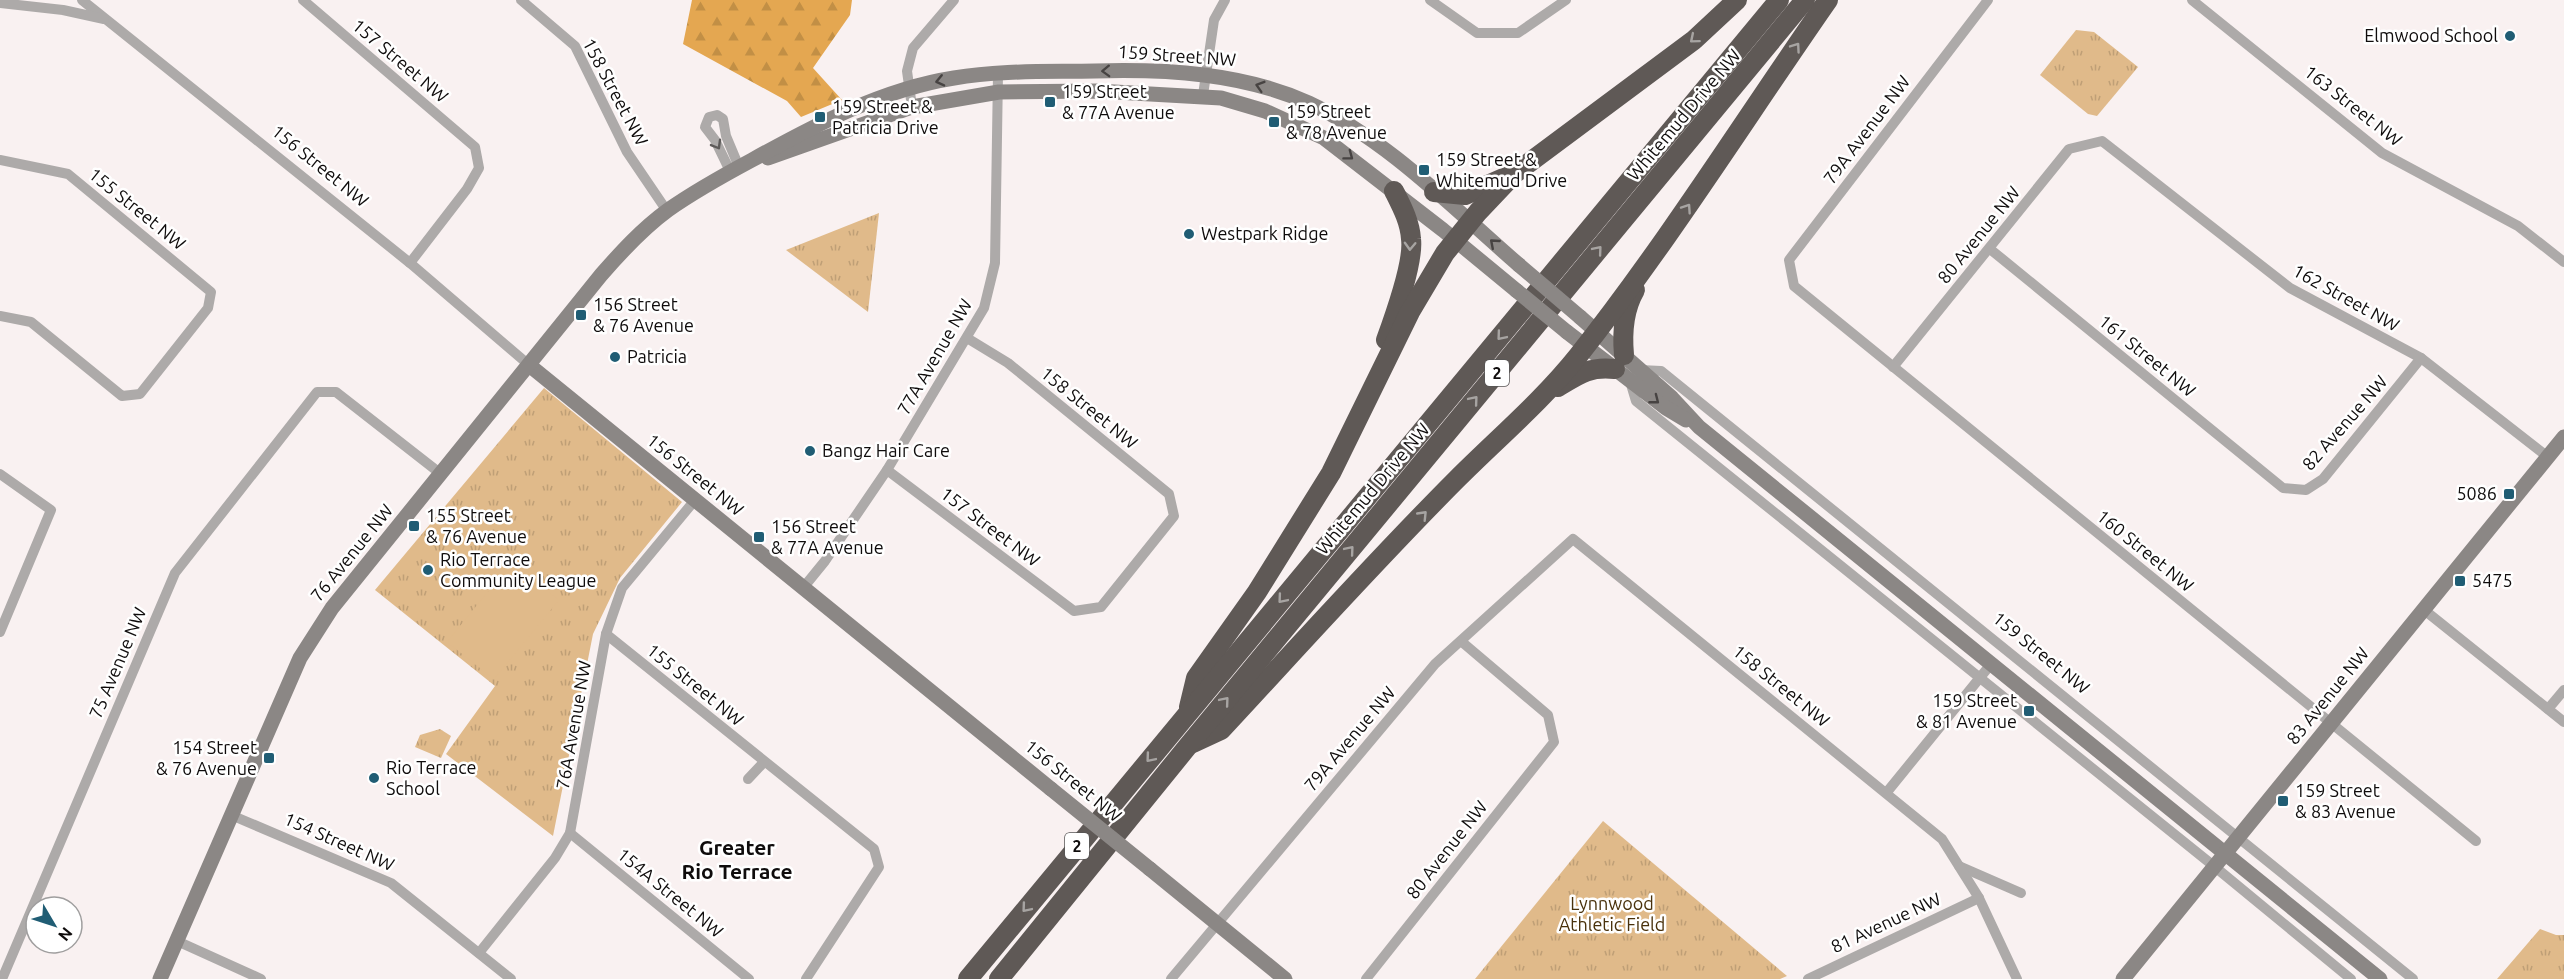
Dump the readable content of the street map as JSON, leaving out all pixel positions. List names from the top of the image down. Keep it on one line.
{"streets":{"highway":["Whitemud Drive NW","2"],"street":["159 Street NW","157 Street NW","158 Street NW","163 Street NW","79A Avenue NW","156 Street NW","155 Street NW","80 Avenue NW","162 Street NW","161 Street NW","77A Avenue NW","82 Avenue NW","160 Street NW","76 Avenue NW","75 Avenue NW","83 Avenue NW","76A Avenue NW","154 Street NW","154A Street NW","81 Avenue NW"]},"crossings":[["159 Street NW","158 Street NW"],["159 Street NW","77A Avenue NW"],["159 Street NW","76 Avenue NW"],["159 Street NW","83 Avenue NW"],["157 Street NW","158 Street NW"],["157 Street NW","156 Street NW"],["157 Street NW","77A Avenue NW"],["158 Street NW","79A Avenue NW"],["158 Street NW","77A Avenue NW"],["158 Street NW","76 Avenue NW"],["158 Street NW","81 Avenue NW"],["79A Avenue NW","156 Street NW"],["79A Avenue NW","80 Avenue NW"],["79A Avenue NW","160 Street NW"],["156 Street NW","77A Avenue NW"],["156 Street NW","76 Avenue NW"],["156 Street NW","76A Avenue NW"],["155 Street NW","76A Avenue NW"],["80 Avenue NW","162 Street NW"],["80 Avenue NW","161 Street NW"],["80 Avenue NW","160 Street NW"],["162 Street NW","82 Avenue NW"],["162 Street NW","83 Avenue NW"],["161 Street NW","82 Avenue NW"],["160 Street NW","83 Avenue NW"],["76 Avenue NW","75 Avenue NW"],["76 Avenue NW","154 Street NW"],["76A Avenue NW","154 Street NW"],["76A Avenue NW","154A Street NW"]],"districts":["Greater Rio Terrace"],"parks":["Lynnwood Athletic Field"],"places":{"other":["Elmwood School","Westpark Ridge","Patricia","Bangz Hair Care","Rio Terrace Community League","Rio Terrace School"],"transit":["159 Street & 77A Avenue","159 Street & Patricia Drive","159 Street & 78 Avenue","159 Street & Whitemud Drive","156 Street & 76 Avenue","5086","155 Street & 76 Avenue","156 Street & 77A Avenue","5475","159 Street & 81 Avenue","154 Street & 76 Avenue","159 Street & 83 Avenue"]},"north":"bottom right"}
